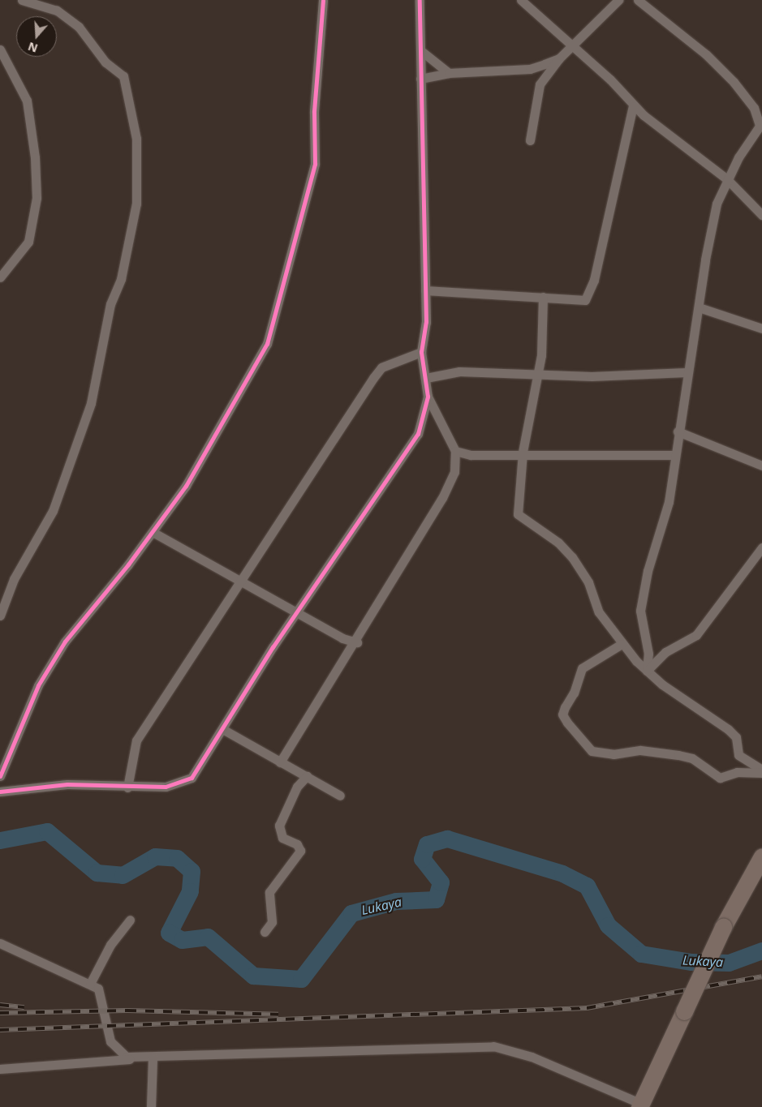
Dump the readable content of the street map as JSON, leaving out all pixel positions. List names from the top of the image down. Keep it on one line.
{"water":["Lukaya"],"north":"bottom"}
